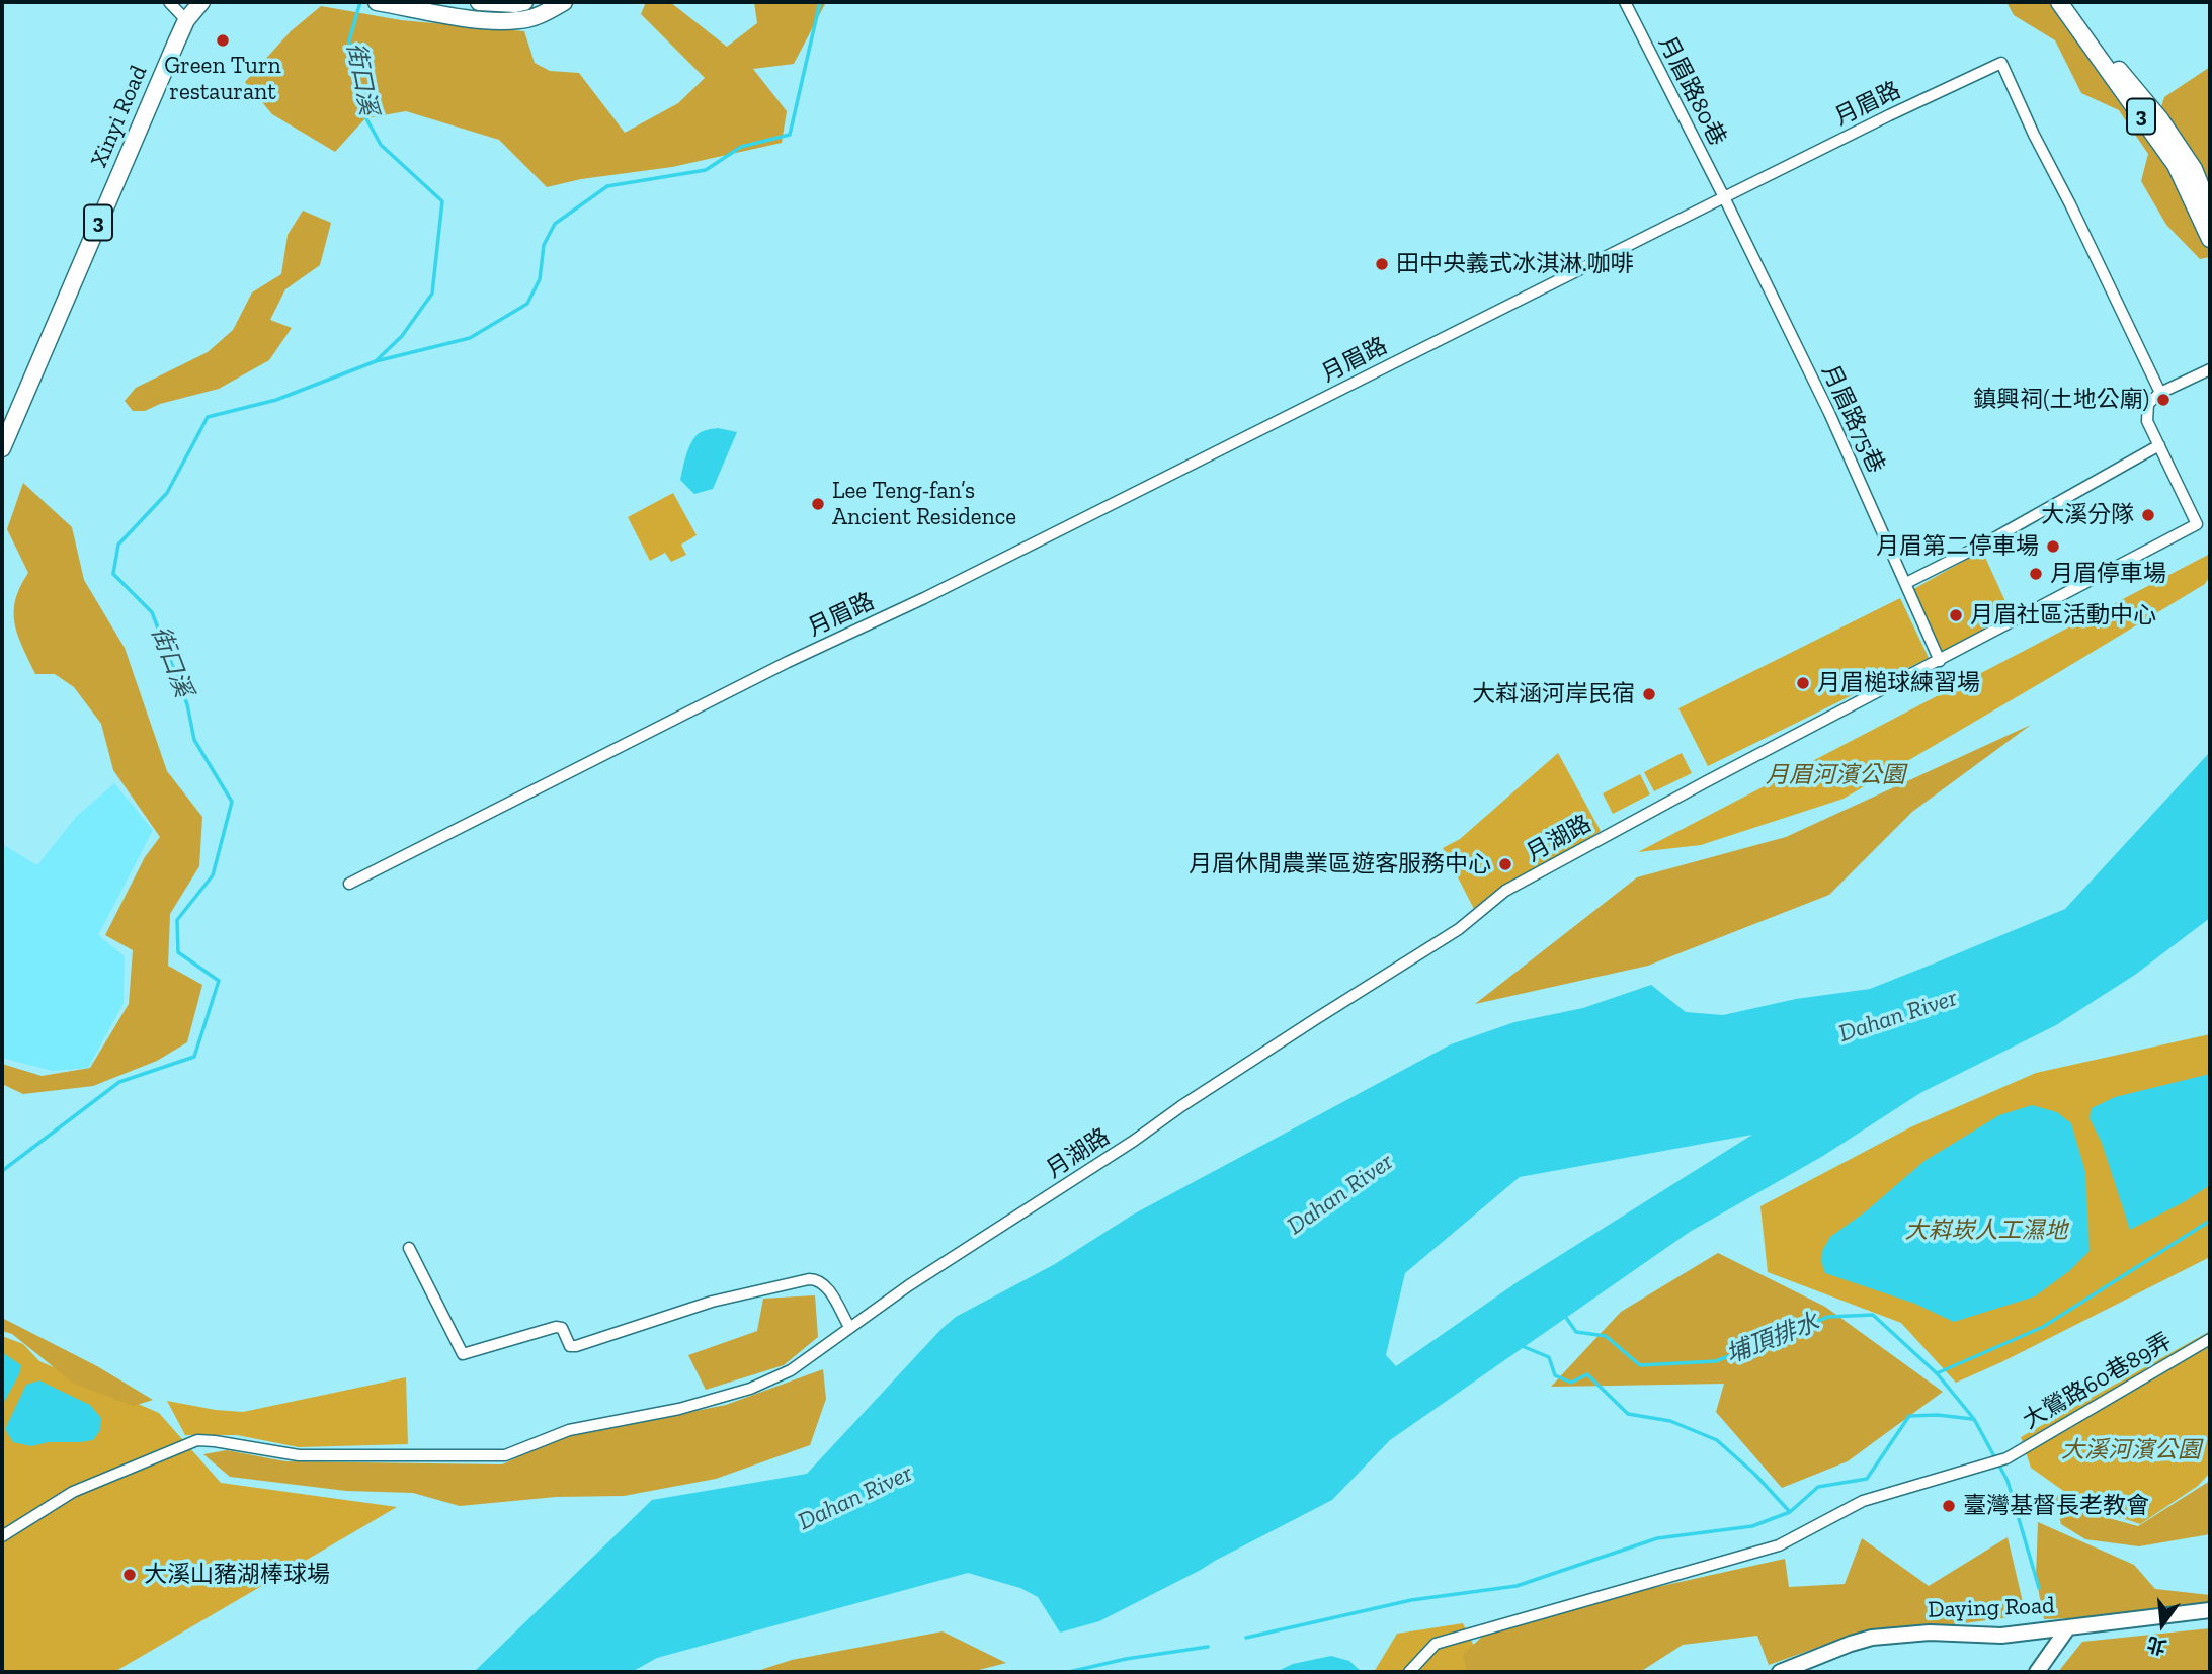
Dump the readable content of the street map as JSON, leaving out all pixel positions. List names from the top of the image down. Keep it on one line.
{"streets":{"main road":["Xinyi Road","3"],"street":["月眉路80巷","月眉路","月眉路75巷","月湖路","大鶯路60巷89弄","Daying Road"]},"crossings":[["月眉路80巷","月眉路"],["月眉路80巷","月眉路75巷"],["月眉路","月眉路75巷"],["月眉路","月湖路"],["月眉路75巷","月湖路"]],"water":["街口溪","Dahan River","埔頂排水"],"parks":["月眉河濱公園","大嵙崁人工濕地","大溪河濱公園"],"places":["Green Turn restaurant","田中央義式冰淇淋.咖啡","鎮興祠(土地公廟)","Lee Teng-fan’s Ancient Residence","大溪分隊","月眉第二停車場","月眉停車場","月眉社區活動中心","月眉槌球練習場","大嵙涵河岸民宿","月眉休閒農業區遊客服務中心","臺灣基督長老教會","大溪山豬湖棒球場"],"north":"bottom"}
